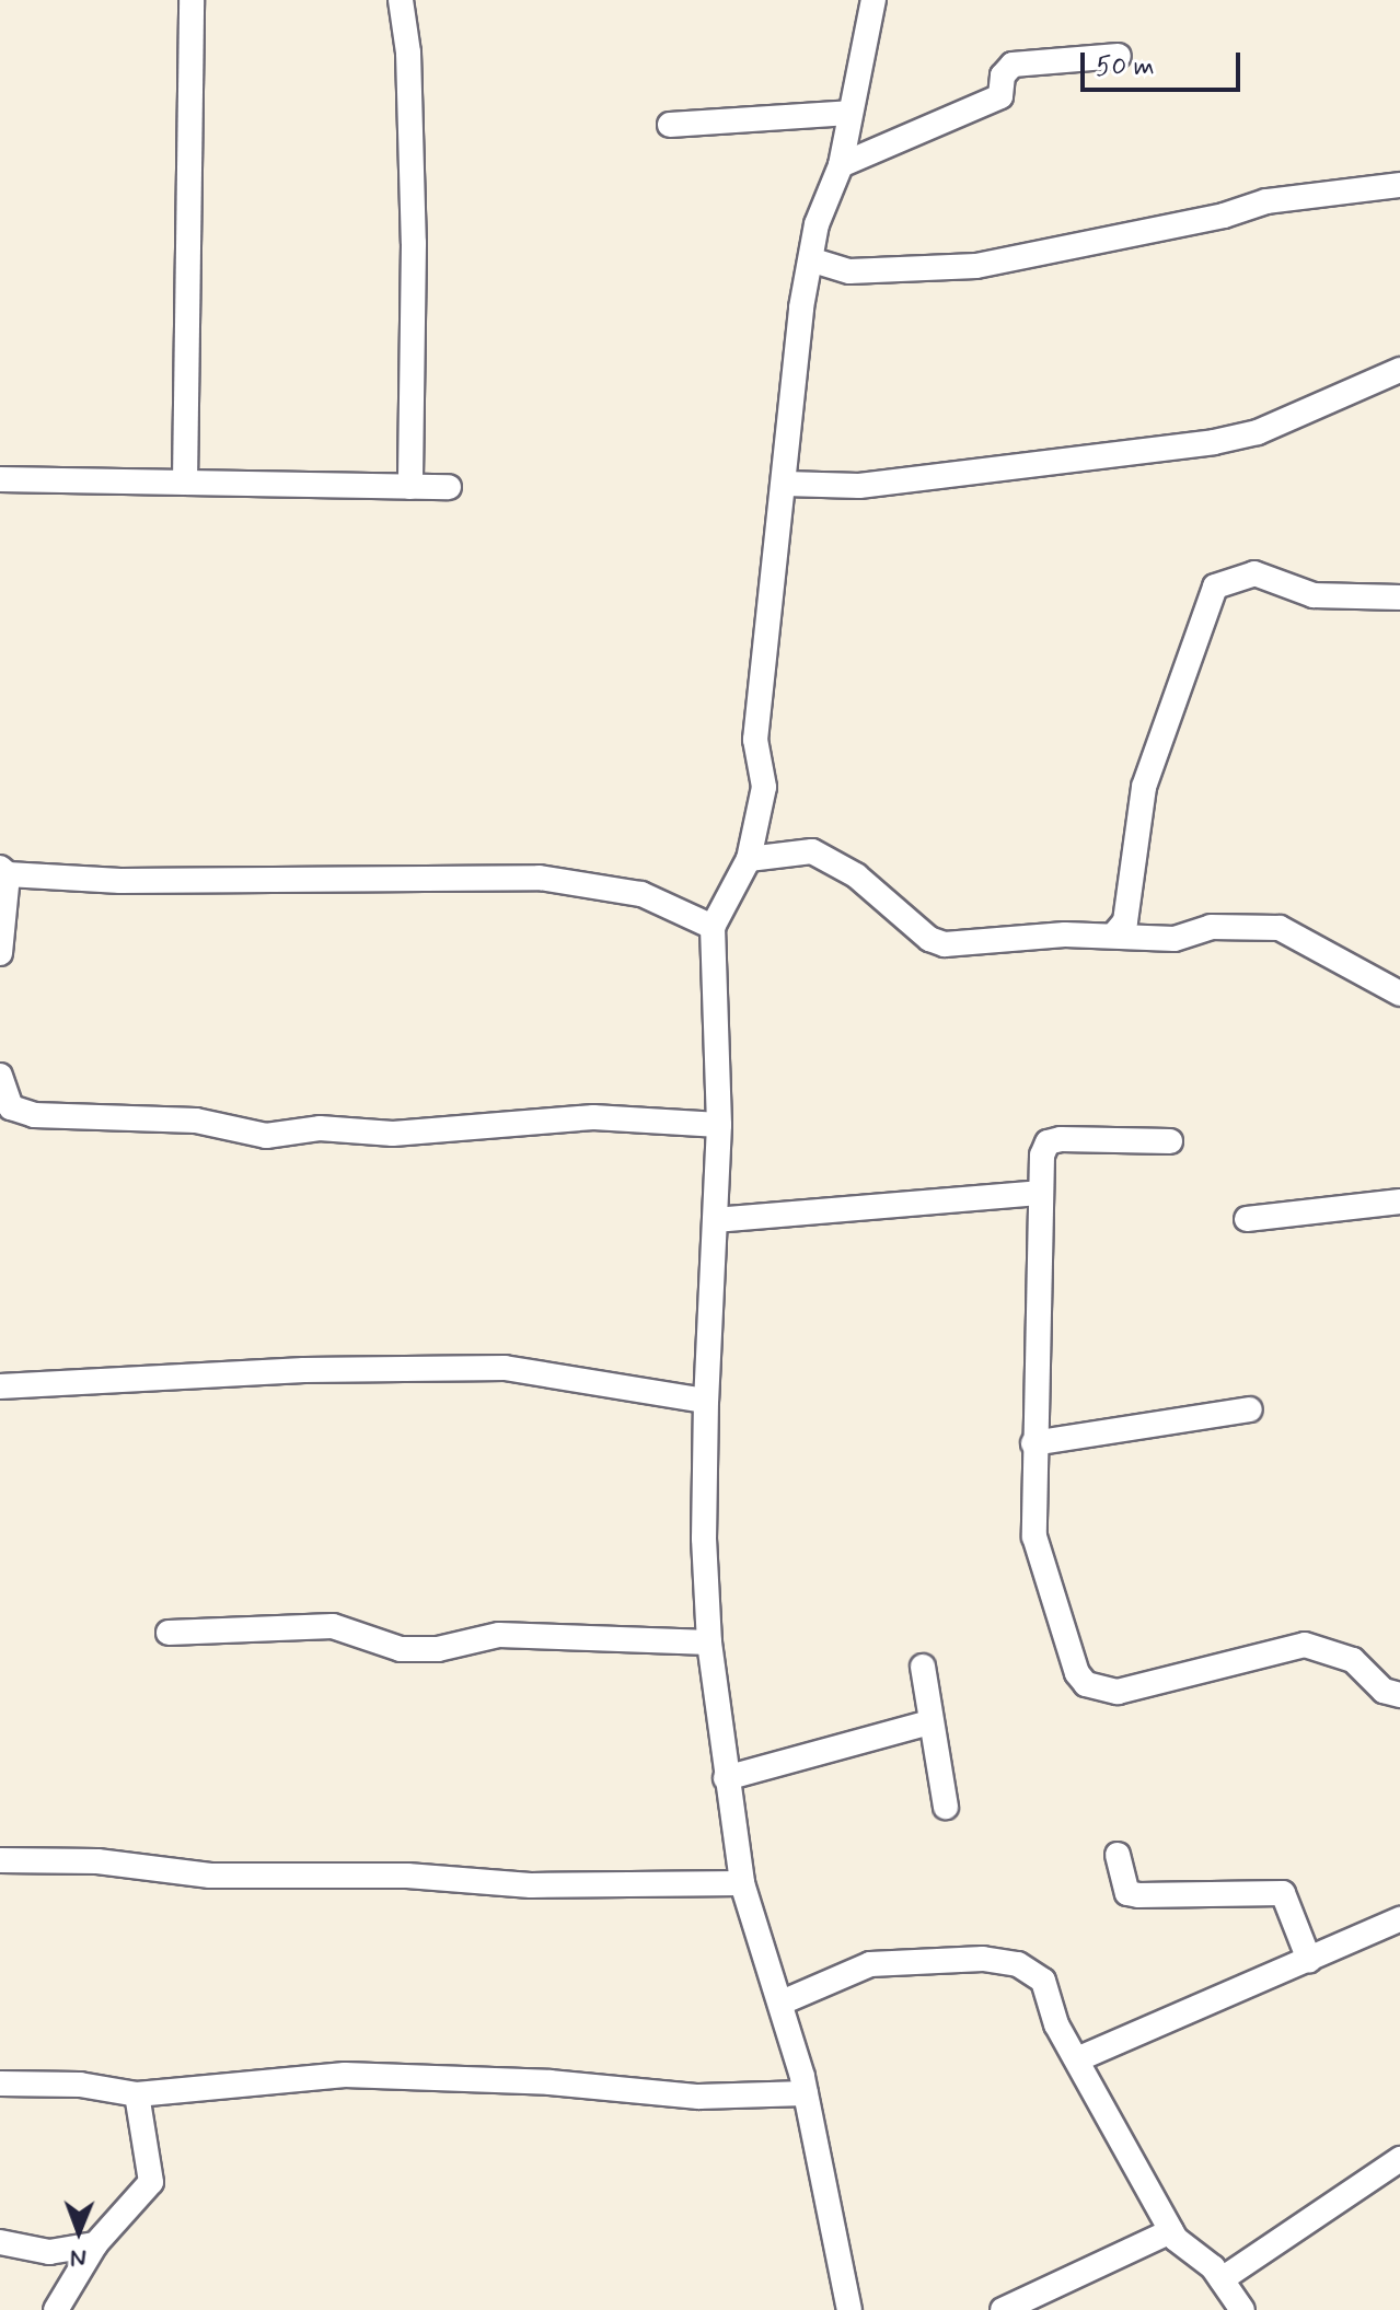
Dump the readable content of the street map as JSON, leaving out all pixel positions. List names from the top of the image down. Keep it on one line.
{"scale_bar":"50 m","north":"bottom"}
